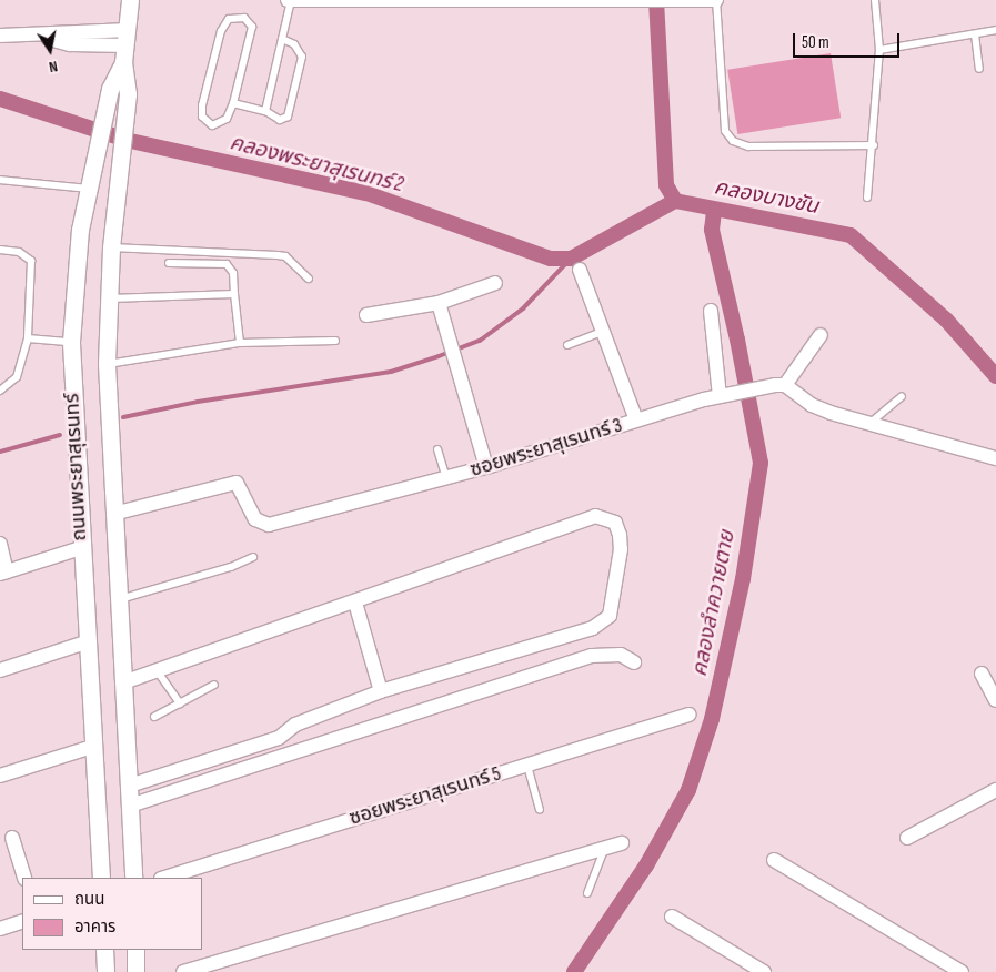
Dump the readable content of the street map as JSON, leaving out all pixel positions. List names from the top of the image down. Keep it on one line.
{"streets":{"street":["ซอยพระยาสุเรนทร์ 3","ถนนพระยาสุเรนทร์","ซอยพระยาสุเรนทร์ 5"]},"crossings":[["ซอยพระยาสุเรนทร์ 3","ถนนพระยาสุเรนทร์"]],"water":["คลองพระยาสุเรนทร์ 2","คลองบางชัน","คลองลำควายตาย"],"legend":["ถนน","อาคาร"],"scale_bar":"50 m","north":"bottom"}
